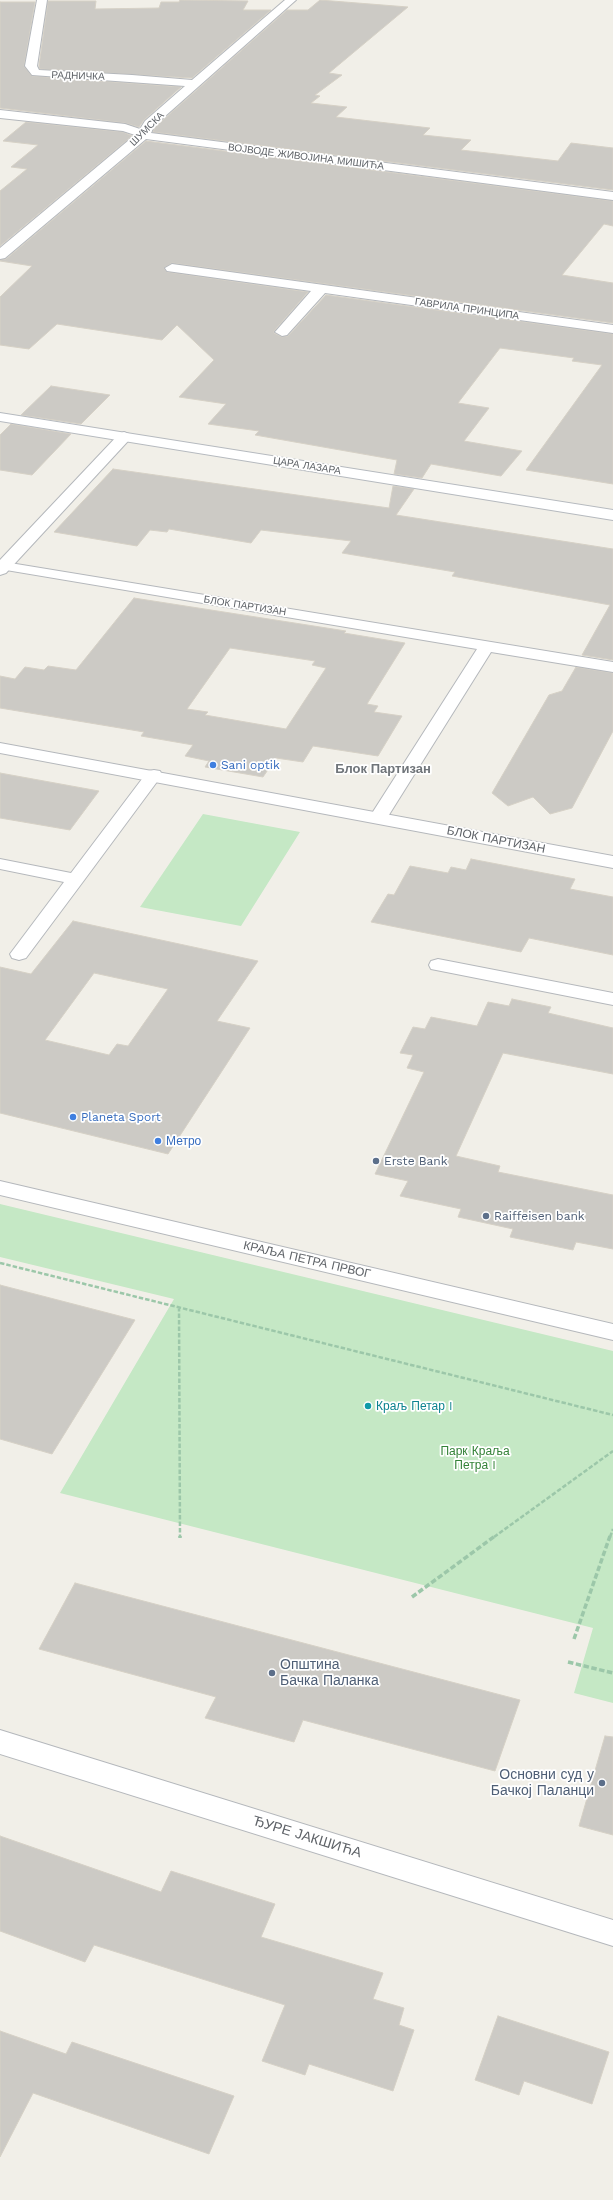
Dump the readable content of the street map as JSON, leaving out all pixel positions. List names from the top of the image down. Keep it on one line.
{"streets":{"street":["РАДНИЧКА","ШУМСКА","ВОЈВОДЕ ЖИВОЈИНА МИШИЋА","ГАВРИЛА ПРИНЦИПА","ЦАРА ЛАЗАРА","БЛОК ПАРТИЗАН","КРАЉА ПЕТРА ПРВОГ","ЂУРЕ ЈАКШИЋА"]},"crossings":[["РАДНИЧКА","ШУМСКА"],["ШУМСКА","ВОЈВОДЕ ЖИВОЈИНА МИШИЋА"],["ЦАРА ЛАЗАРА","БЛОК ПАРТИЗАН"]],"districts":["Блок Партизан"],"parks":["Парк Краља Петра I"],"places":["Sani optik","Planeta Sport","Метро","Erste Bank","Raiffeisen bank","Краљ Петар I","Општина Бачка Паланка","Основни суд у Бачкој Паланци"]}
